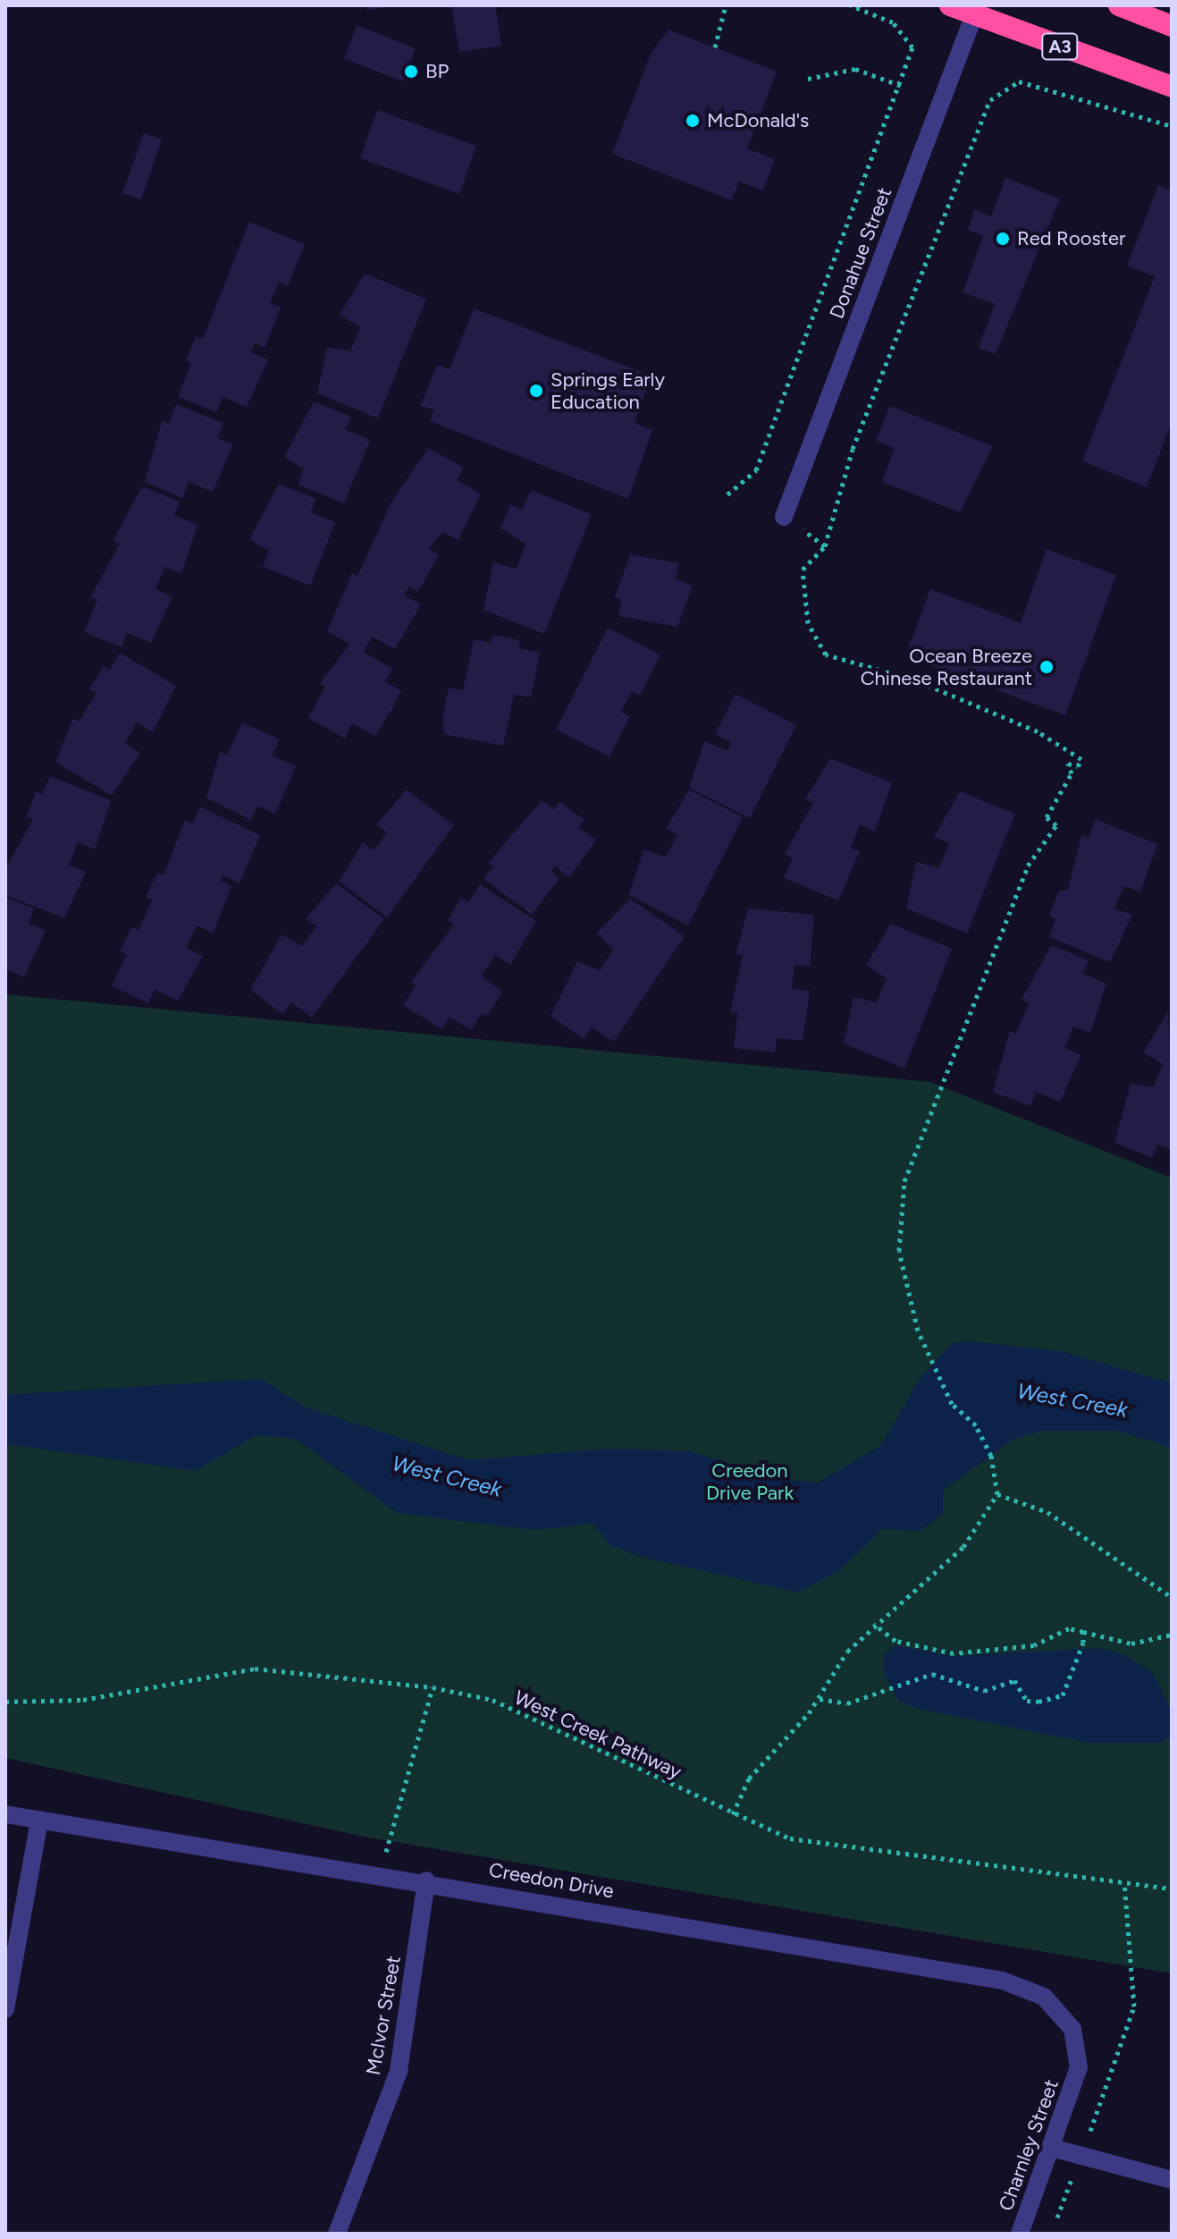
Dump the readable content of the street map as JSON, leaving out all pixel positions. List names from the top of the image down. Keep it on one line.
{"streets":{"highway":["A3"],"street":["Donahue Street","Creedon Drive","McIvor Street","Charnley Street"],"path":["West Creek Pathway"]},"crossings":[["A3","Donahue Street"],["Creedon Drive","McIvor Street"],["Creedon Drive","Charnley Street"]],"water":["West Creek"],"parks":["Creedon Drive Park"],"places":["BP","McDonald's","Red Rooster","Springs Early Education","Ocean Breeze Chinese Restaurant"]}
